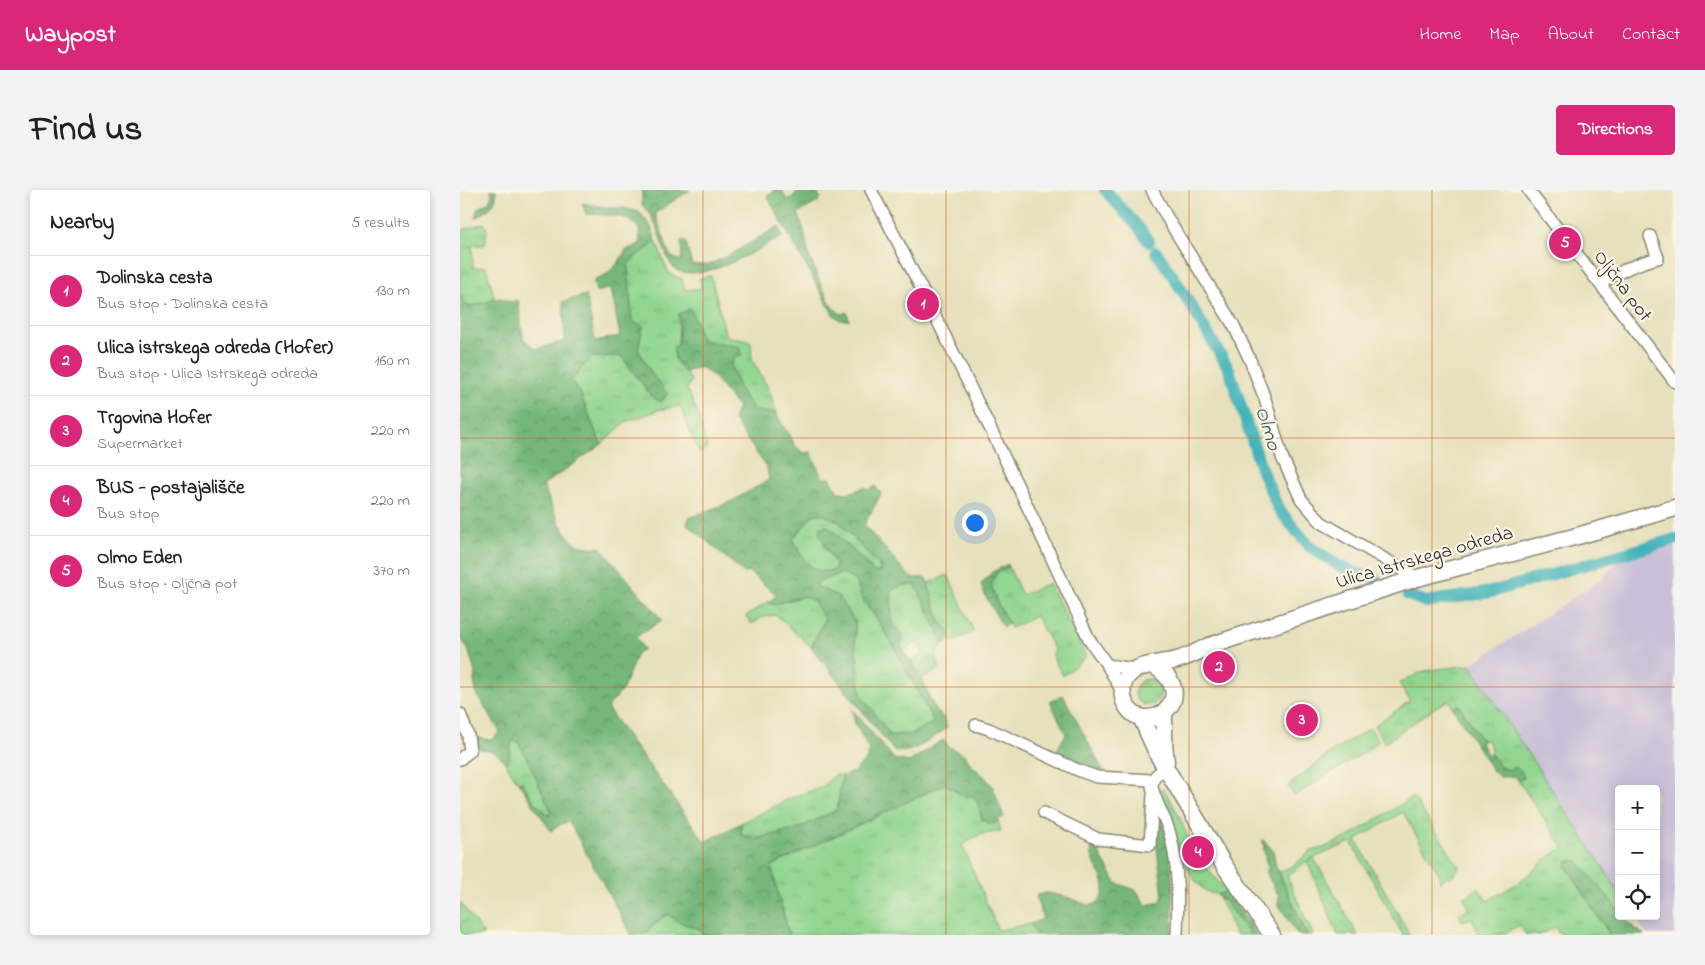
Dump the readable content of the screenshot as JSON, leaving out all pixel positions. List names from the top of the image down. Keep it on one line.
{"streets":{"street":["Oljčna pot","Ulica Istrskega odreda"]},"water":["Olmo"],"page":{"header":"Waypost","nav":["Home","Map","About","Contact"],"title":"Find us","buttons":"Directions","heading":["Nearby","5 results"],"pins":["5","1","2","3","4"],"list":[{"mark":"1","name":"Dolinska cesta","note":"Bus stop · Dolinska cesta","value":"130 m"},{"mark":"2","name":"Ulica istrskega odreda (Hofer)","note":"Bus stop · Ulica Istrskega odreda","value":"160 m"},{"mark":"3","name":"Trgovina Hofer","note":"Supermarket","value":"220 m"},{"mark":"4","name":"BUS - postajališče","note":"Bus stop","value":"220 m"},{"mark":"5","name":"Olmo Eden","note":"Bus stop · Oljčna pot","value":"370 m"}],"map_buttons":["+","−"]}}
